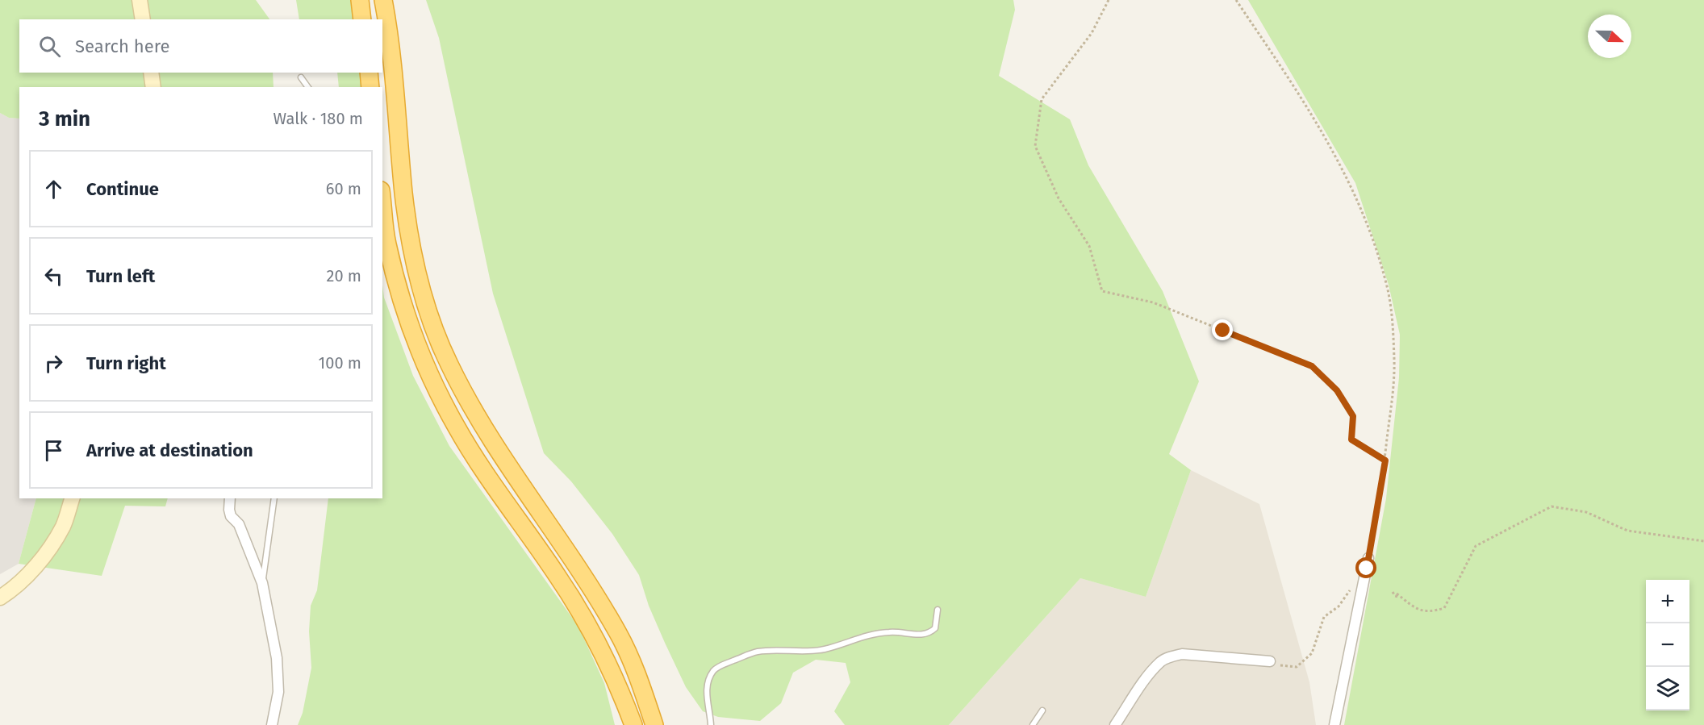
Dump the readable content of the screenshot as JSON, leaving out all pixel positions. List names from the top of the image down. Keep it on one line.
{"north":"right","page":{"search":"Search here","heading":["3 min","Walk · 180 m"],"list":[["Continue","60 m"],["Turn left","20 m"],["Turn right","100 m"],"Arrive at destination"],"map_buttons":["+","−"]}}
